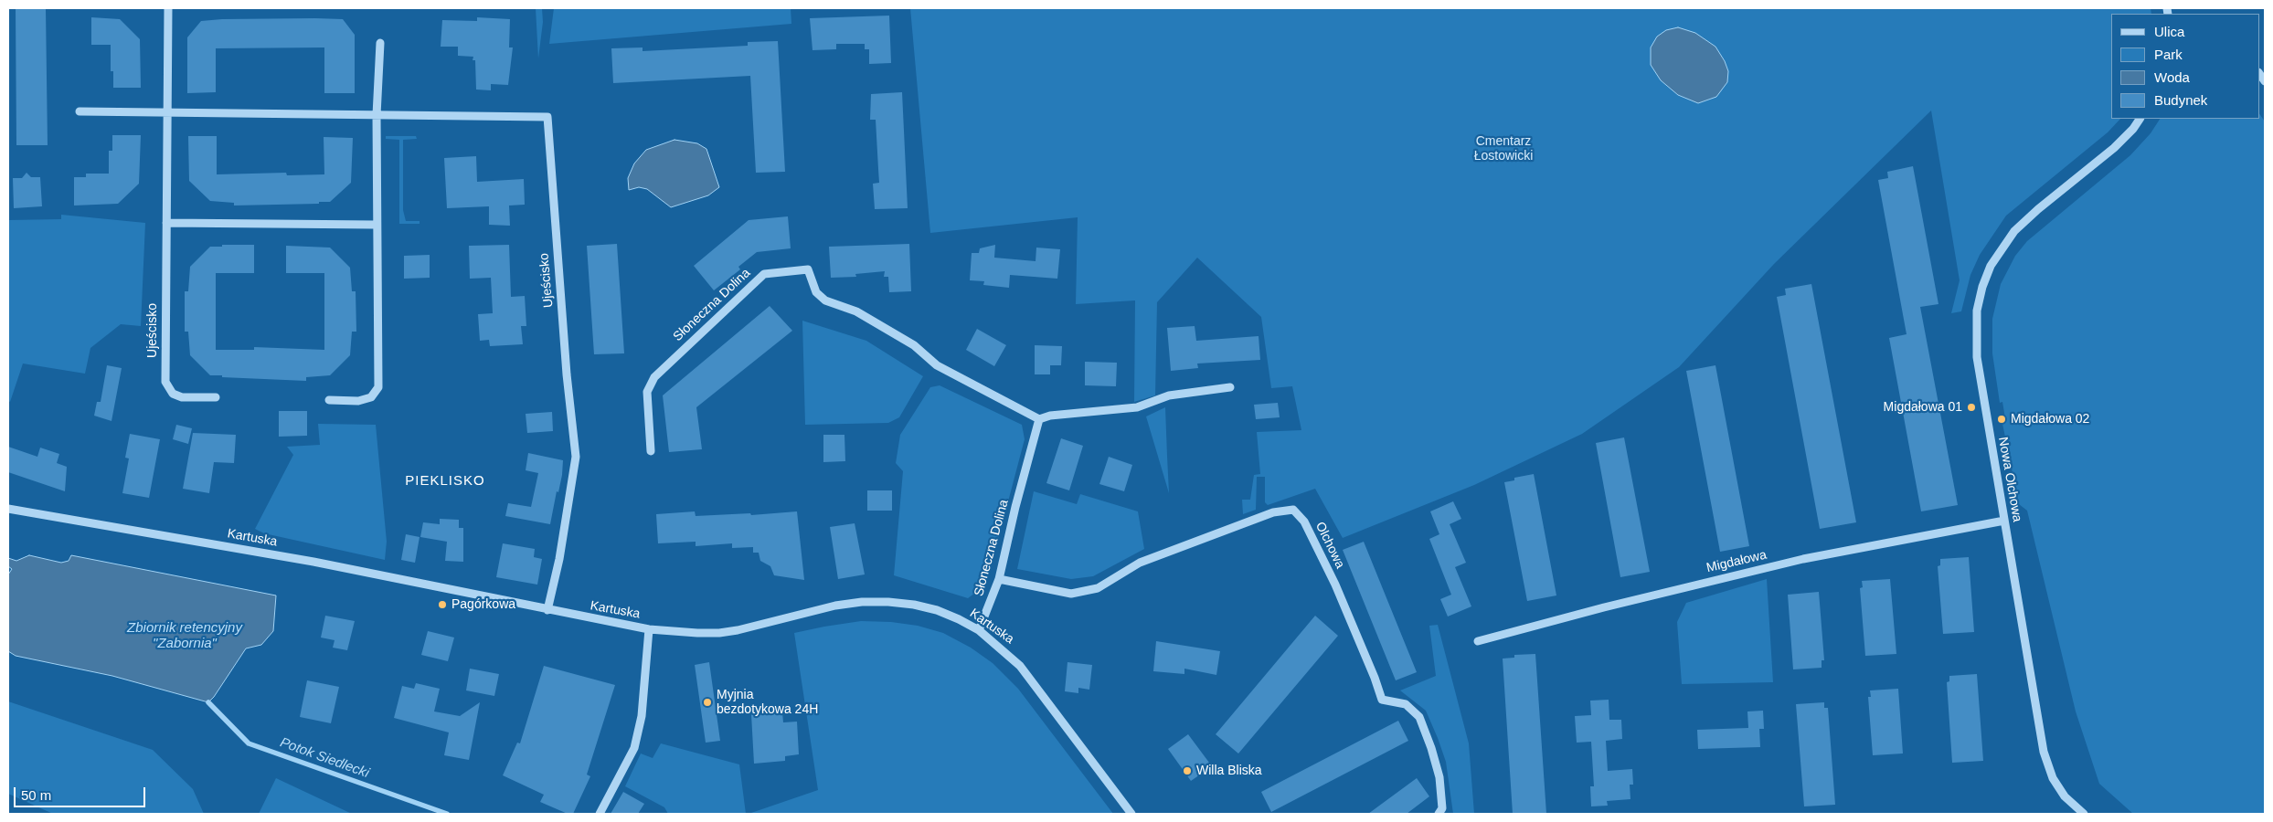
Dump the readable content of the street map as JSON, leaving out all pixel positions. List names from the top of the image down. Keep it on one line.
{"streets":{"street":["Ujeścisko","Słoneczna Dolina","Nowa Olchowa","Kartuska","Olchowa","Migdałowa"]},"crossings":[["Ujeścisko","Kartuska"],["Słoneczna Dolina","Kartuska"],["Słoneczna Dolina","Olchowa"],["Nowa Olchowa","Migdałowa"]],"districts":["PIEKLISKO"],"water":["Zbiornik retencyjny \"Zabornia\"","Potok Siedlecki"],"parks":["Cmentarz Łostowicki"],"places":["Migdałowa 01","Migdałowa 02","Pagórkowa","Myjnia bezdotykowa 24H","Willa Bliska"],"legend":["Ulica","Park","Woda","Budynek"],"scale_bar":"50 m"}
